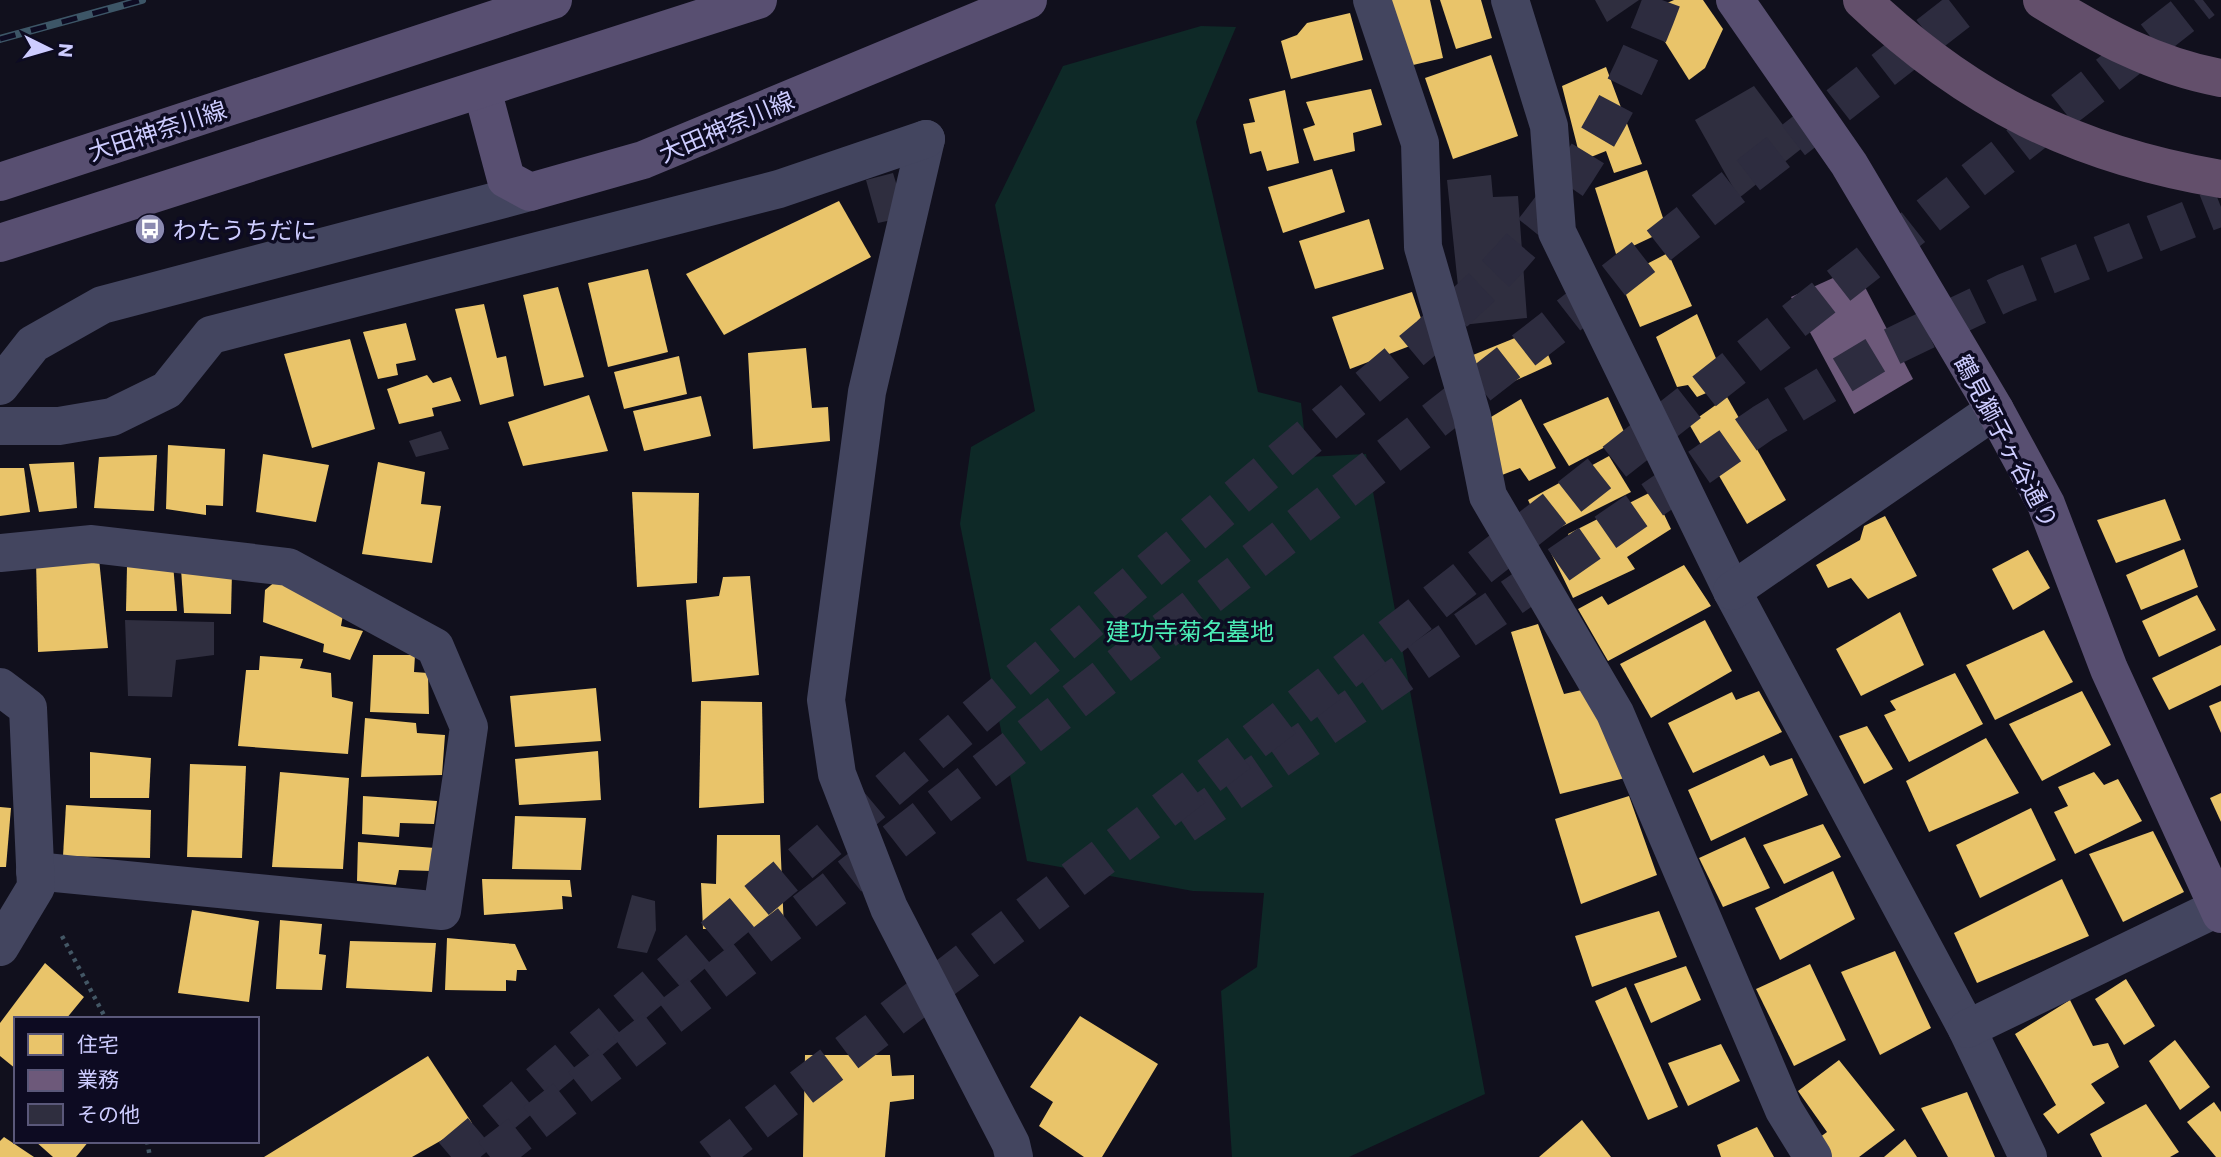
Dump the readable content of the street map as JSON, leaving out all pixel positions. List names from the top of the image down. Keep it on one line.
{"streets":{"main road":["大田神奈川線","鶴見獅子ヶ谷通り"]},"parks":["建功寺菊名墓地"],"places":{"bus stop":["わたうちだに"]},"legend":["住宅","業務","その他"],"north":"right"}
